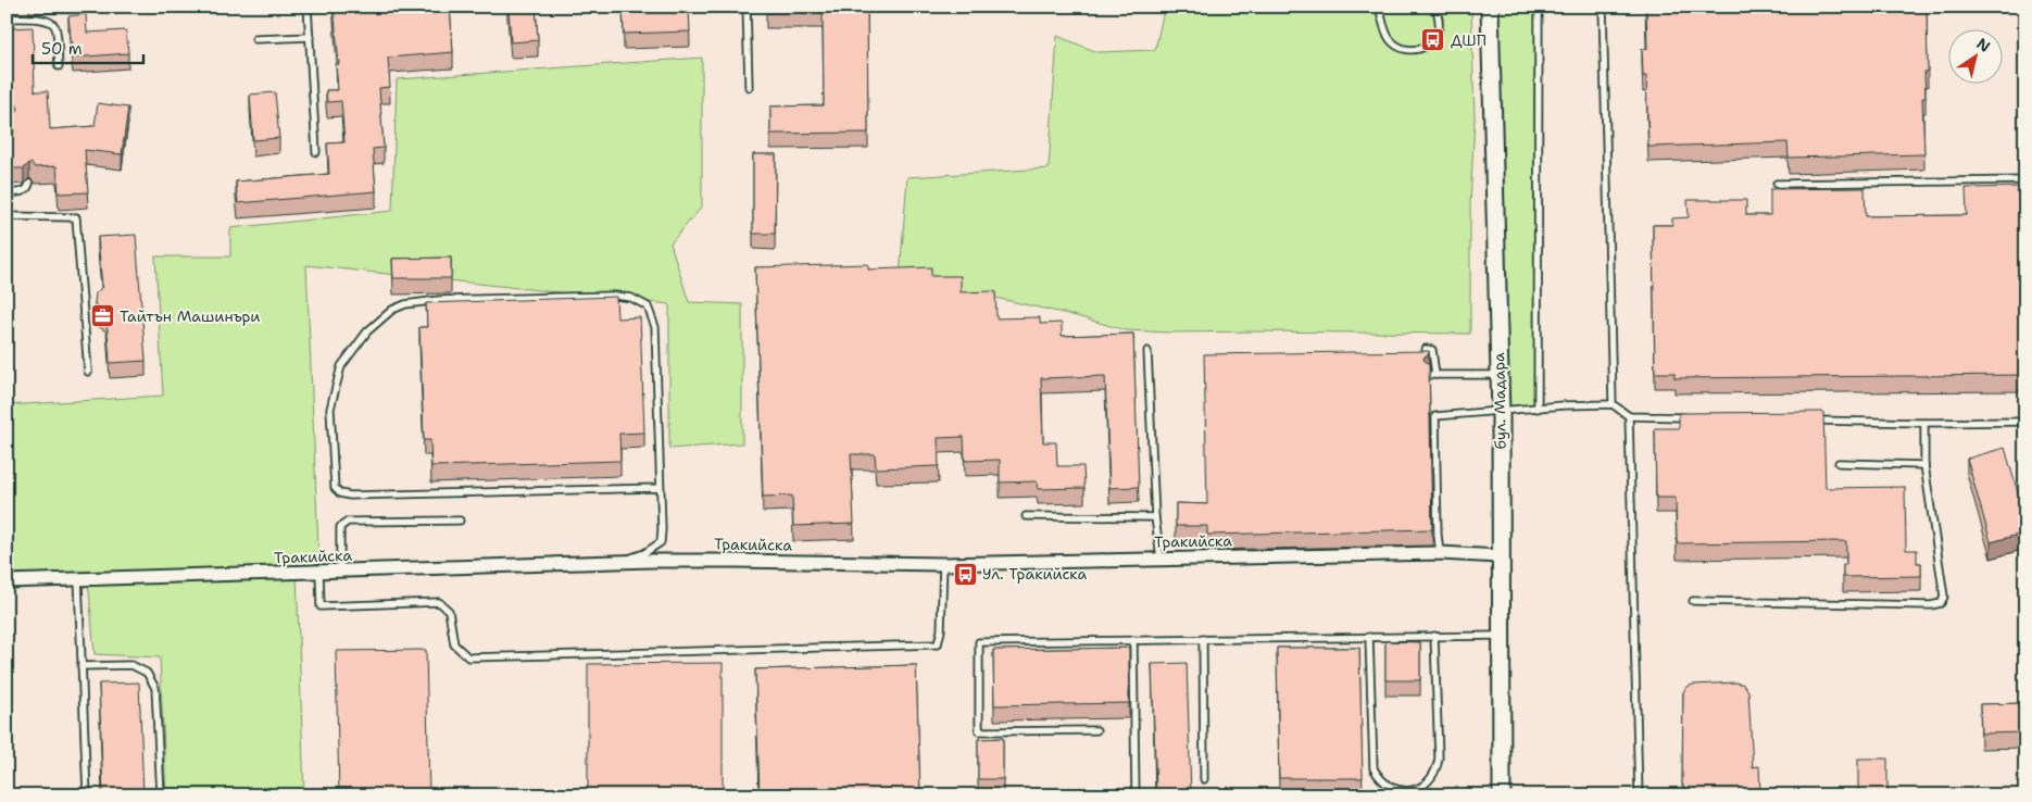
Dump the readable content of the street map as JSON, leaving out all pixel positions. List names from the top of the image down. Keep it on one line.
{"streets":{"main road":["бул. Мадара"],"street":["Тракийска"]},"crossings":[["бул. Мадара","Тракийска"]],"places":{"bus stop":["ДШП","Ул. Тракийска"],"office":["Тайтън Машинъри"]},"scale_bar":"50 m","north":"top right"}
